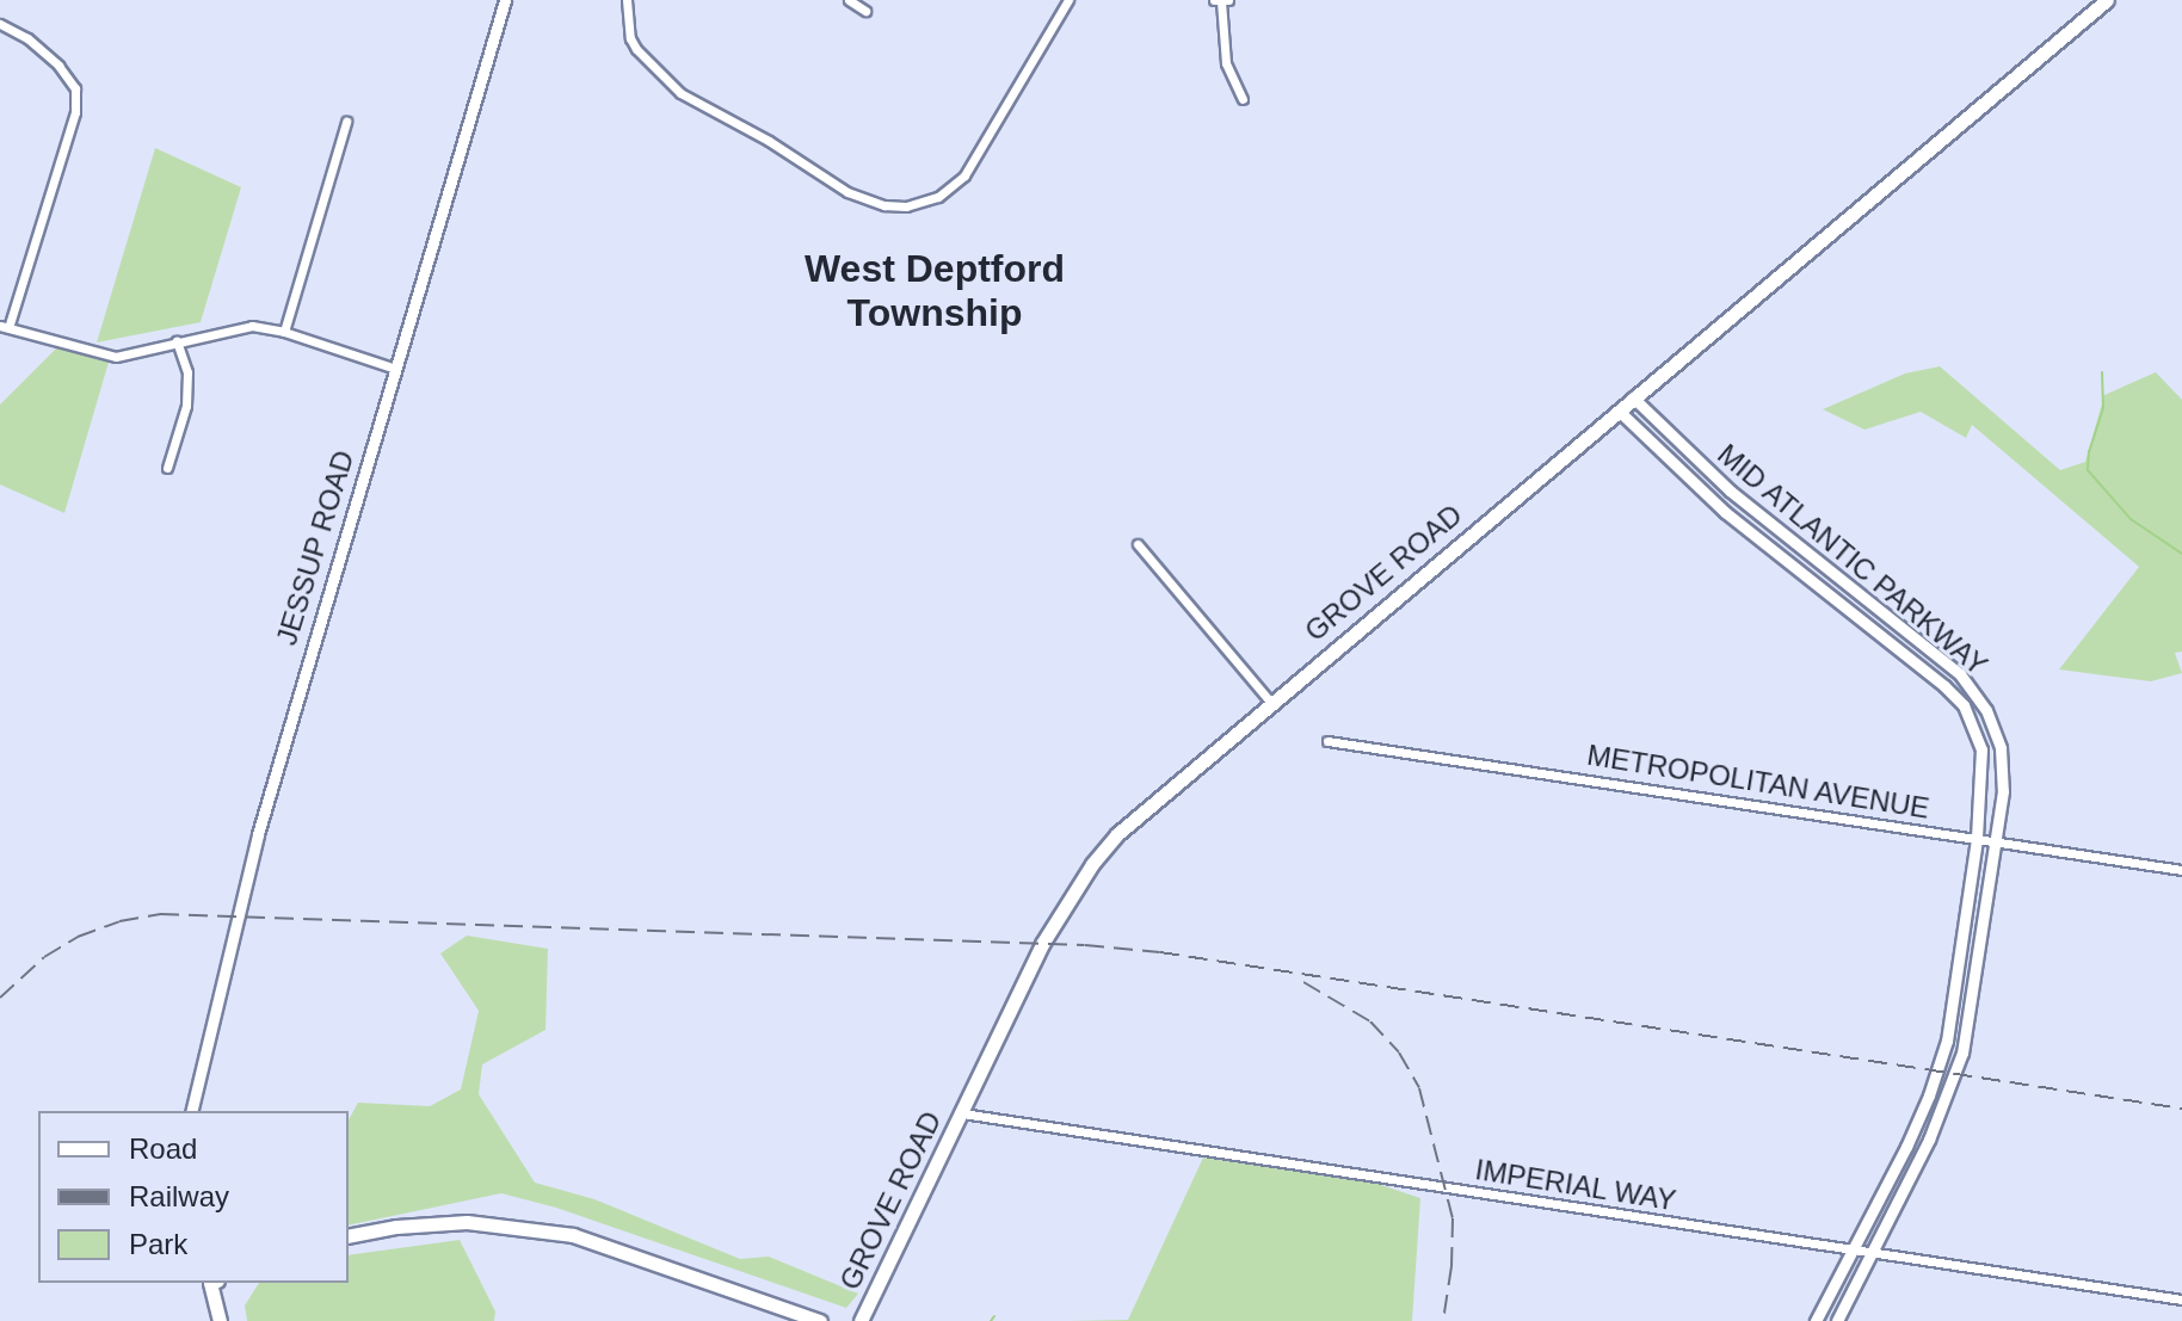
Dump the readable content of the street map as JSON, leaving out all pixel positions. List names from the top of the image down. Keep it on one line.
{"streets":{"main road":["GROVE ROAD"],"street":["JESSUP ROAD","MID ATLANTIC PARKWAY","METROPOLITAN AVENUE","IMPERIAL WAY"]},"crossings":[["MID ATLANTIC PARKWAY","GROVE ROAD"],["MID ATLANTIC PARKWAY","METROPOLITAN AVENUE"],["MID ATLANTIC PARKWAY","IMPERIAL WAY"],["GROVE ROAD","IMPERIAL WAY"]],"districts":["West Deptford Township"],"legend":["Road","Railway","Park"]}
